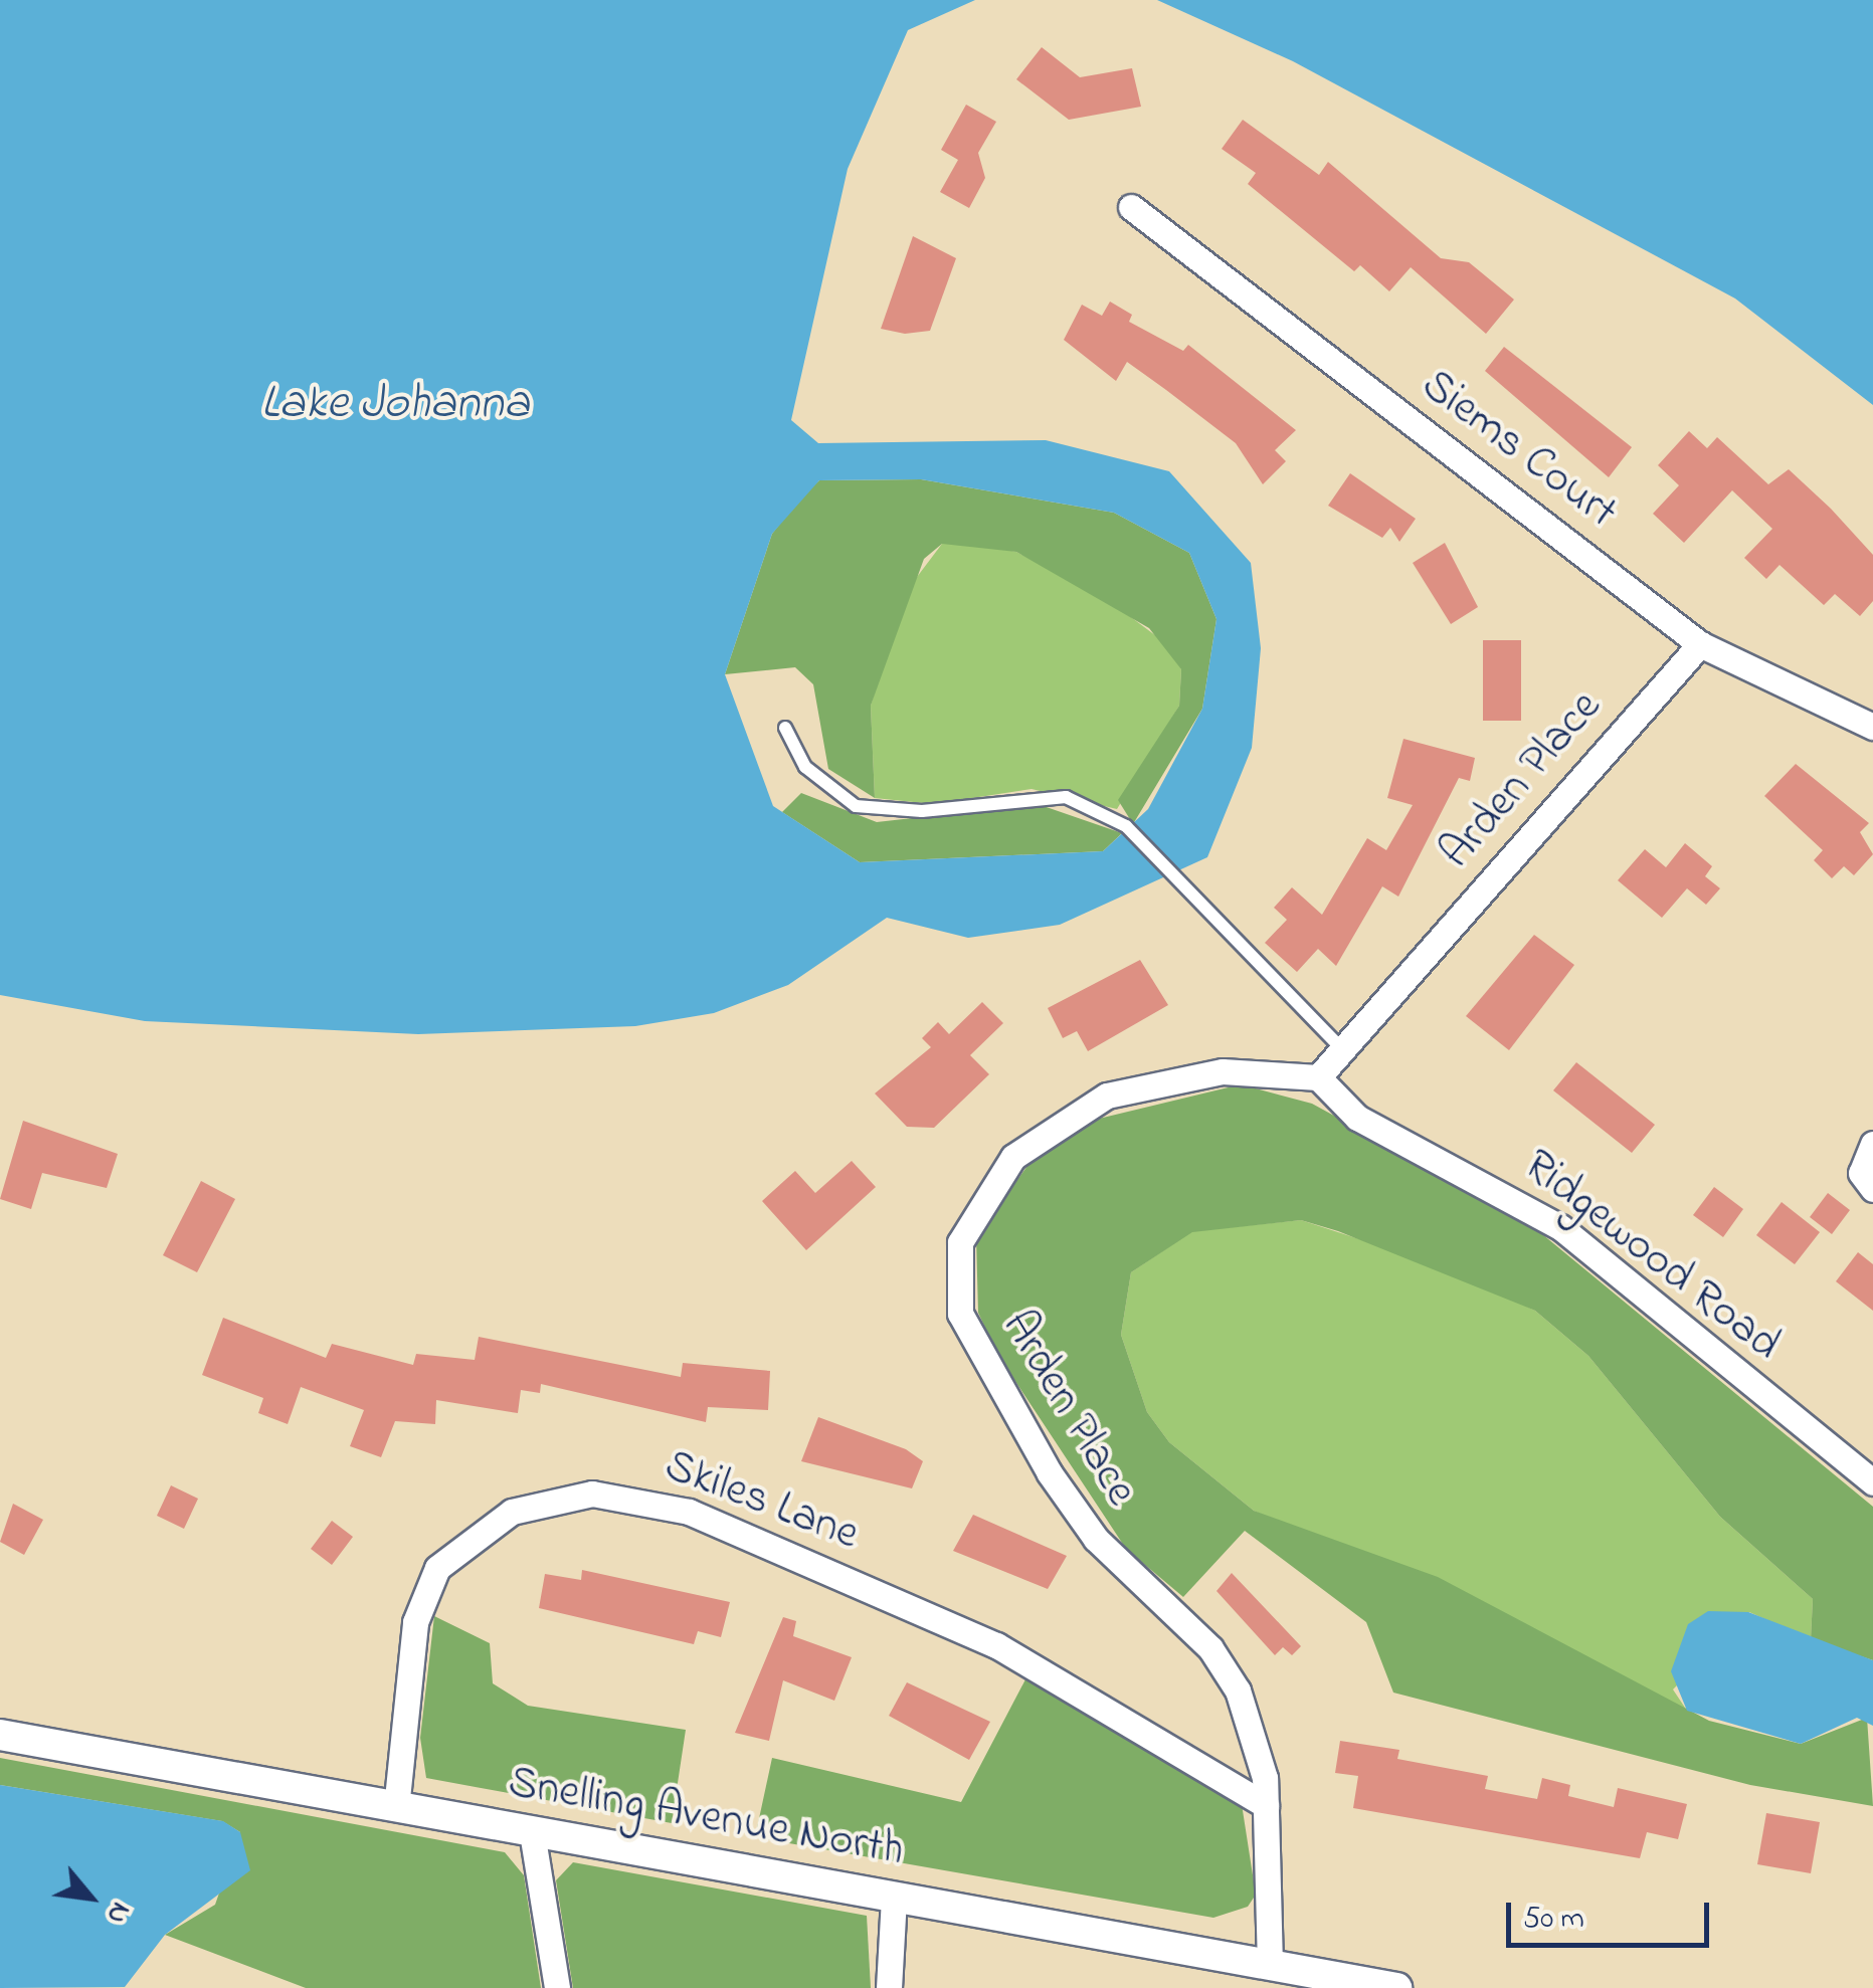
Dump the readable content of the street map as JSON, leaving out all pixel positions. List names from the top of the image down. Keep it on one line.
{"streets":{"street":["Siems Court","Arden Place","Ridgewood Road","Skiles Lane","Snelling Avenue North"]},"crossings":[["Siems Court","Arden Place"],["Arden Place","Ridgewood Road"],["Arden Place","Skiles Lane"],["Arden Place","Snelling Avenue North"],["Skiles Lane","Snelling Avenue North"]],"water":["Lake Johanna"],"scale_bar":"50 m","north":"bottom right"}
